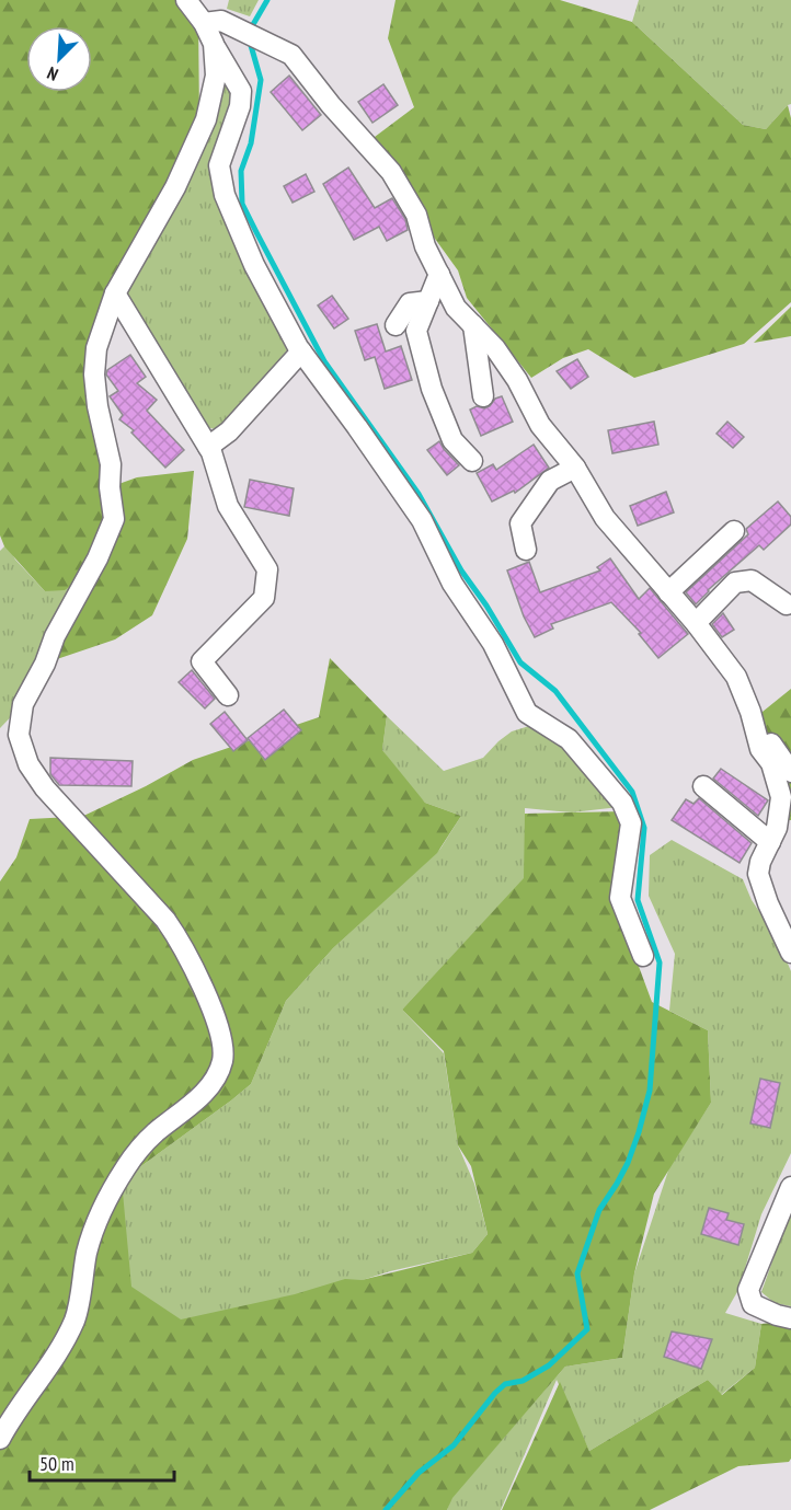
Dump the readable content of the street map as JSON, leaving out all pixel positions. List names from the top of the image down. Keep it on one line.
{"scale_bar":"50 m","north":"bottom left"}
